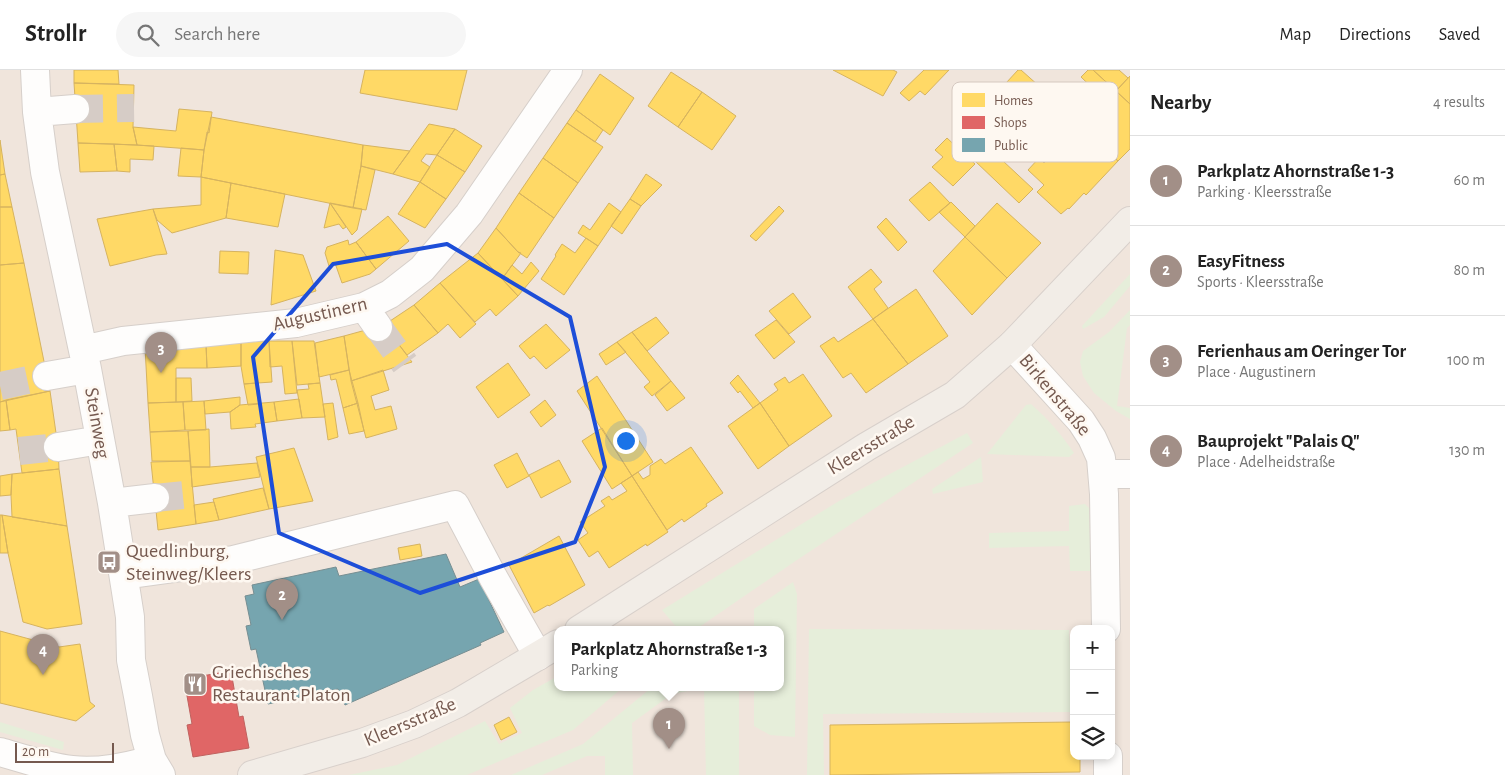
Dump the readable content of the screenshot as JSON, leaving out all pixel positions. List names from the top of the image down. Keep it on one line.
{"streets":{"main road":["Kleersstraße"],"street":["Augustinern","Birkenstraße","Steinweg"]},"crossings":[["Augustinern","Steinweg"],["Birkenstraße","Kleersstraße"]],"places":{"bus stop":["Quedlinburg, Steinweg/Kleers"],"restaurant":["Griechisches Restaurant Platon"]},"legend":["Homes","Shops","Public"],"scale_bar":"20 m","page":{"header":"Strollr","search":"Search here","nav":["Map","Directions","Saved"],"heading":["Nearby","4 results"],"list":[{"mark":"1","name":"Parkplatz Ahornstraße 1-3","note":"Parking · Kleersstraße","value":"60 m"},{"mark":"2","name":"EasyFitness","note":"Sports · Kleersstraße","value":"80 m"},{"mark":"3","name":"Ferienhaus am Oeringer Tor","note":"Place · Augustinern","value":"100 m"},{"mark":"4","name":"Bauprojekt \"Palais Q\"","note":"Place · Adelheidstraße","value":"130 m"}],"pins":["3","2","4","1"],"map_buttons":["+","−"],"popup":["Parkplatz Ahornstraße 1-3","Parking"],"scale":"20 m"}}
